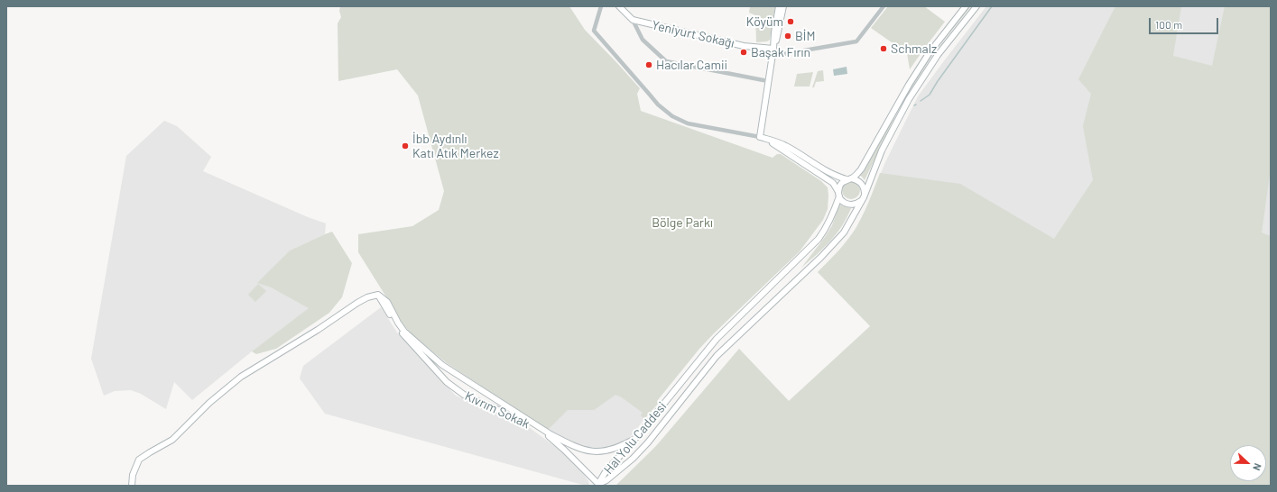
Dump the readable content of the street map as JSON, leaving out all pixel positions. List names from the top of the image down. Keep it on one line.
{"streets":{"street":["Yeniyurt Sokağı","Kıvrım Sokak","Hal Yolu Caddesi"]},"crossings":[["Kıvrım Sokak","Hal Yolu Caddesi"]],"parks":["Bölge Parkı"],"places":["Köyüm","BİM","Schmalz","Başak Fırın","Hacılar Camii","İbb Aydınlı Katı Atık Merkez"],"scale_bar":"100 m","north":"right"}
